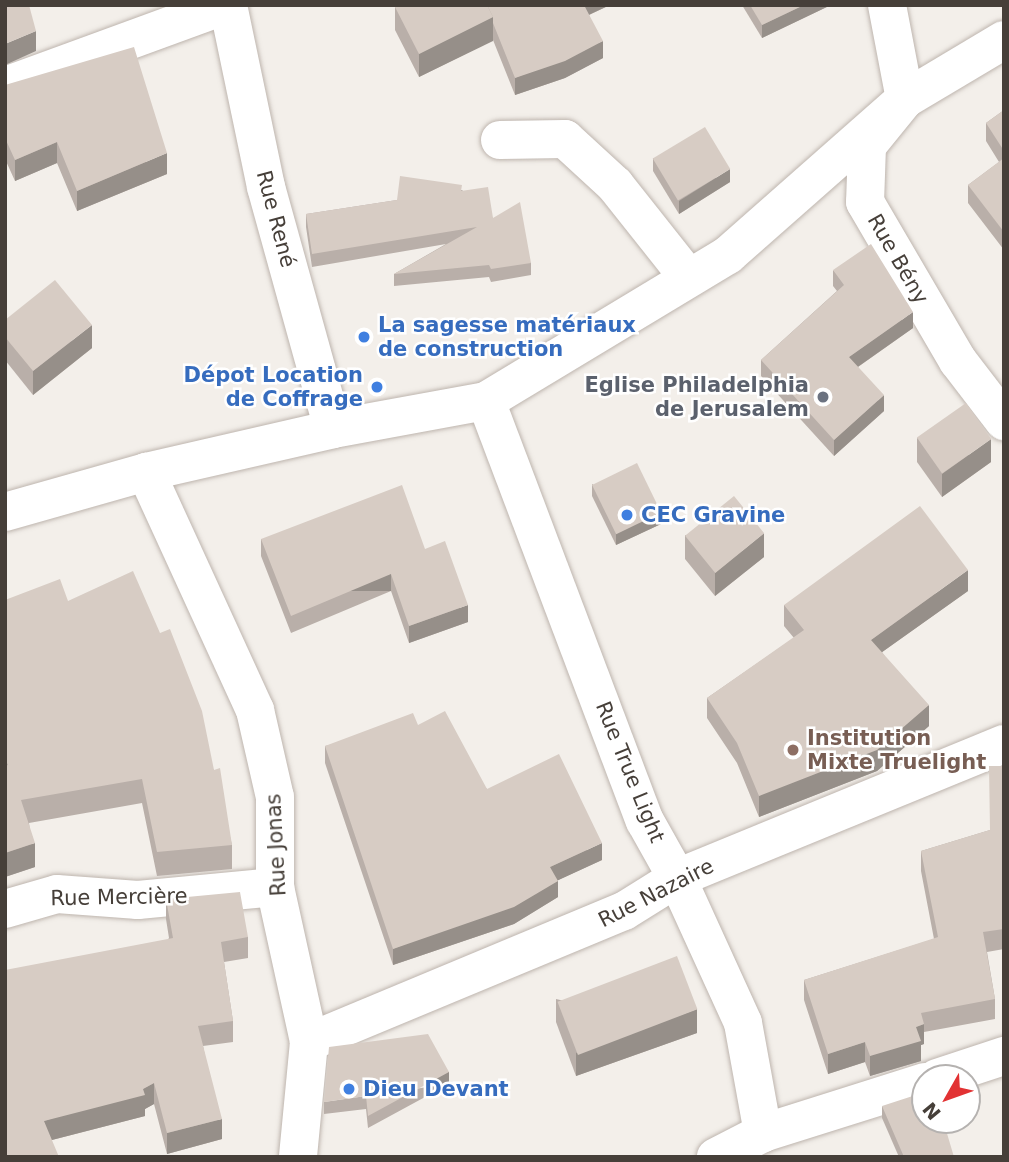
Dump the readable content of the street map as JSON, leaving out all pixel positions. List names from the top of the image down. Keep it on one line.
{"streets":{"street":["Rue René","Rue Bény","Rue True Light","Rue Jonas","Rue Nazaire","Rue Mercière"]},"crossings":[["Rue True Light","Rue Nazaire"],["Rue Jonas","Rue Nazaire"],["Rue Jonas","Rue Mercière"]],"places":["La sagesse matériaux de construction","Dépot Location de Coffrage","Eglise Philadelphia de Jerusalem","CEC Gravine","Institution Mixte Truelight","Dieu Devant"],"north":"bottom left"}
